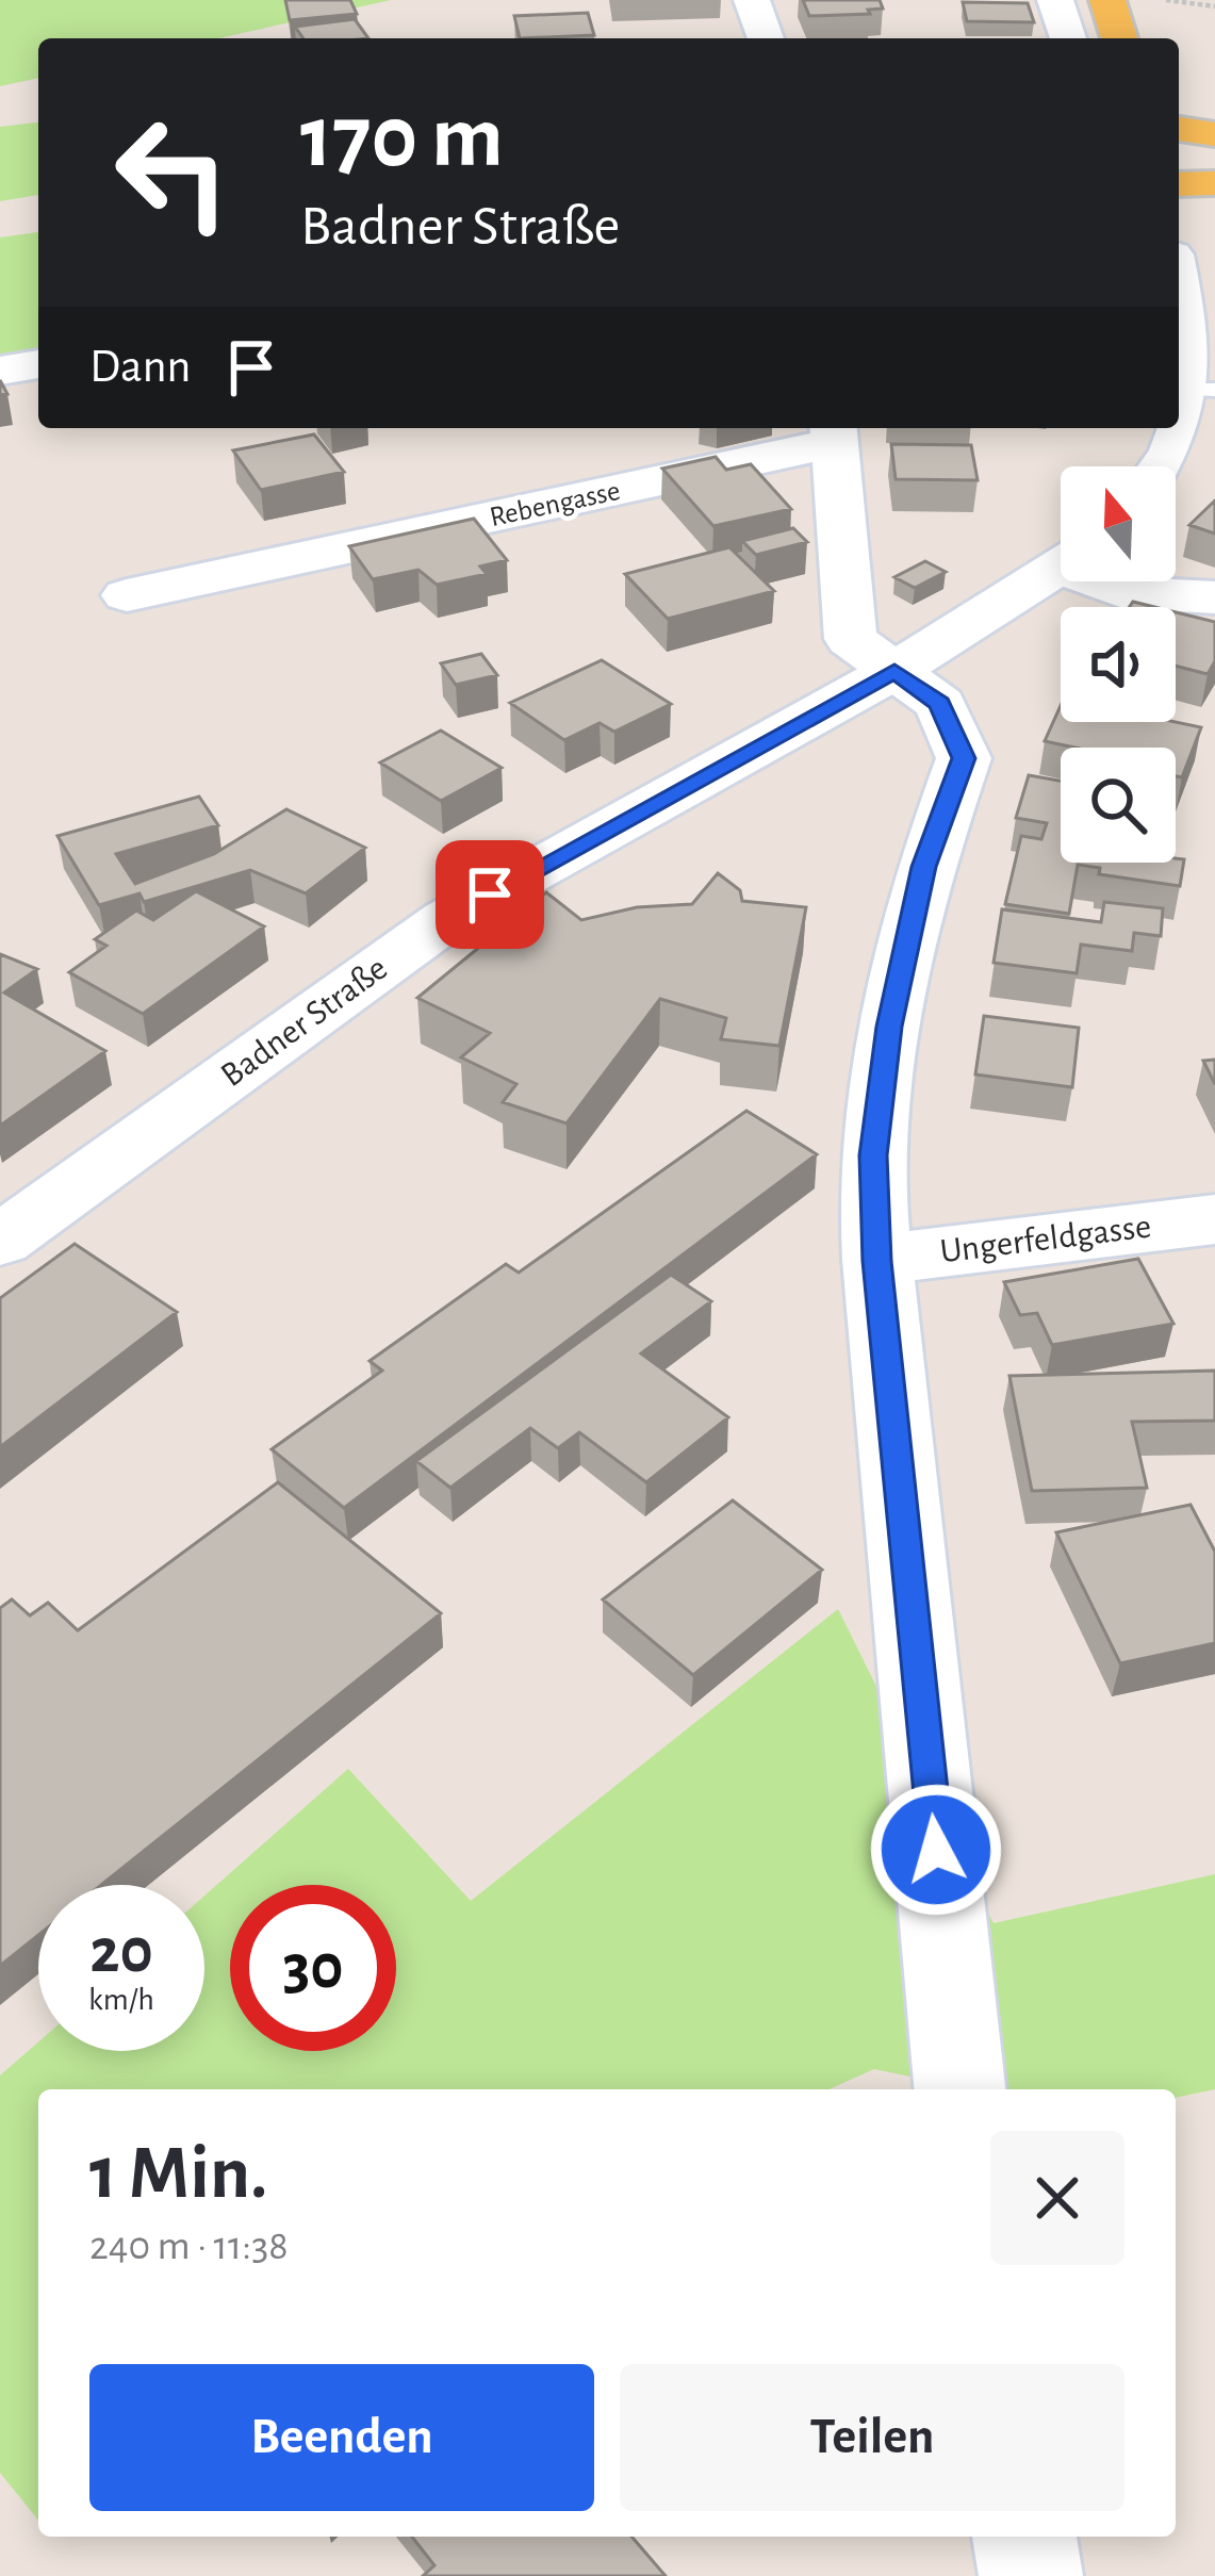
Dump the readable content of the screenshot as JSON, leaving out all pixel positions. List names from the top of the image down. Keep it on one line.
{"streets":{"street":["Rebengasse","Badner Straße","Ungerfeldgasse"]},"north":"top","page":{"turn":["170 m","Badner Straße"],"then":"Dann","speed":"20 km/h","limit":"30","heading":["1 Min.","240 m · 11:38"],"buttons":["Beenden","Teilen"]}}
